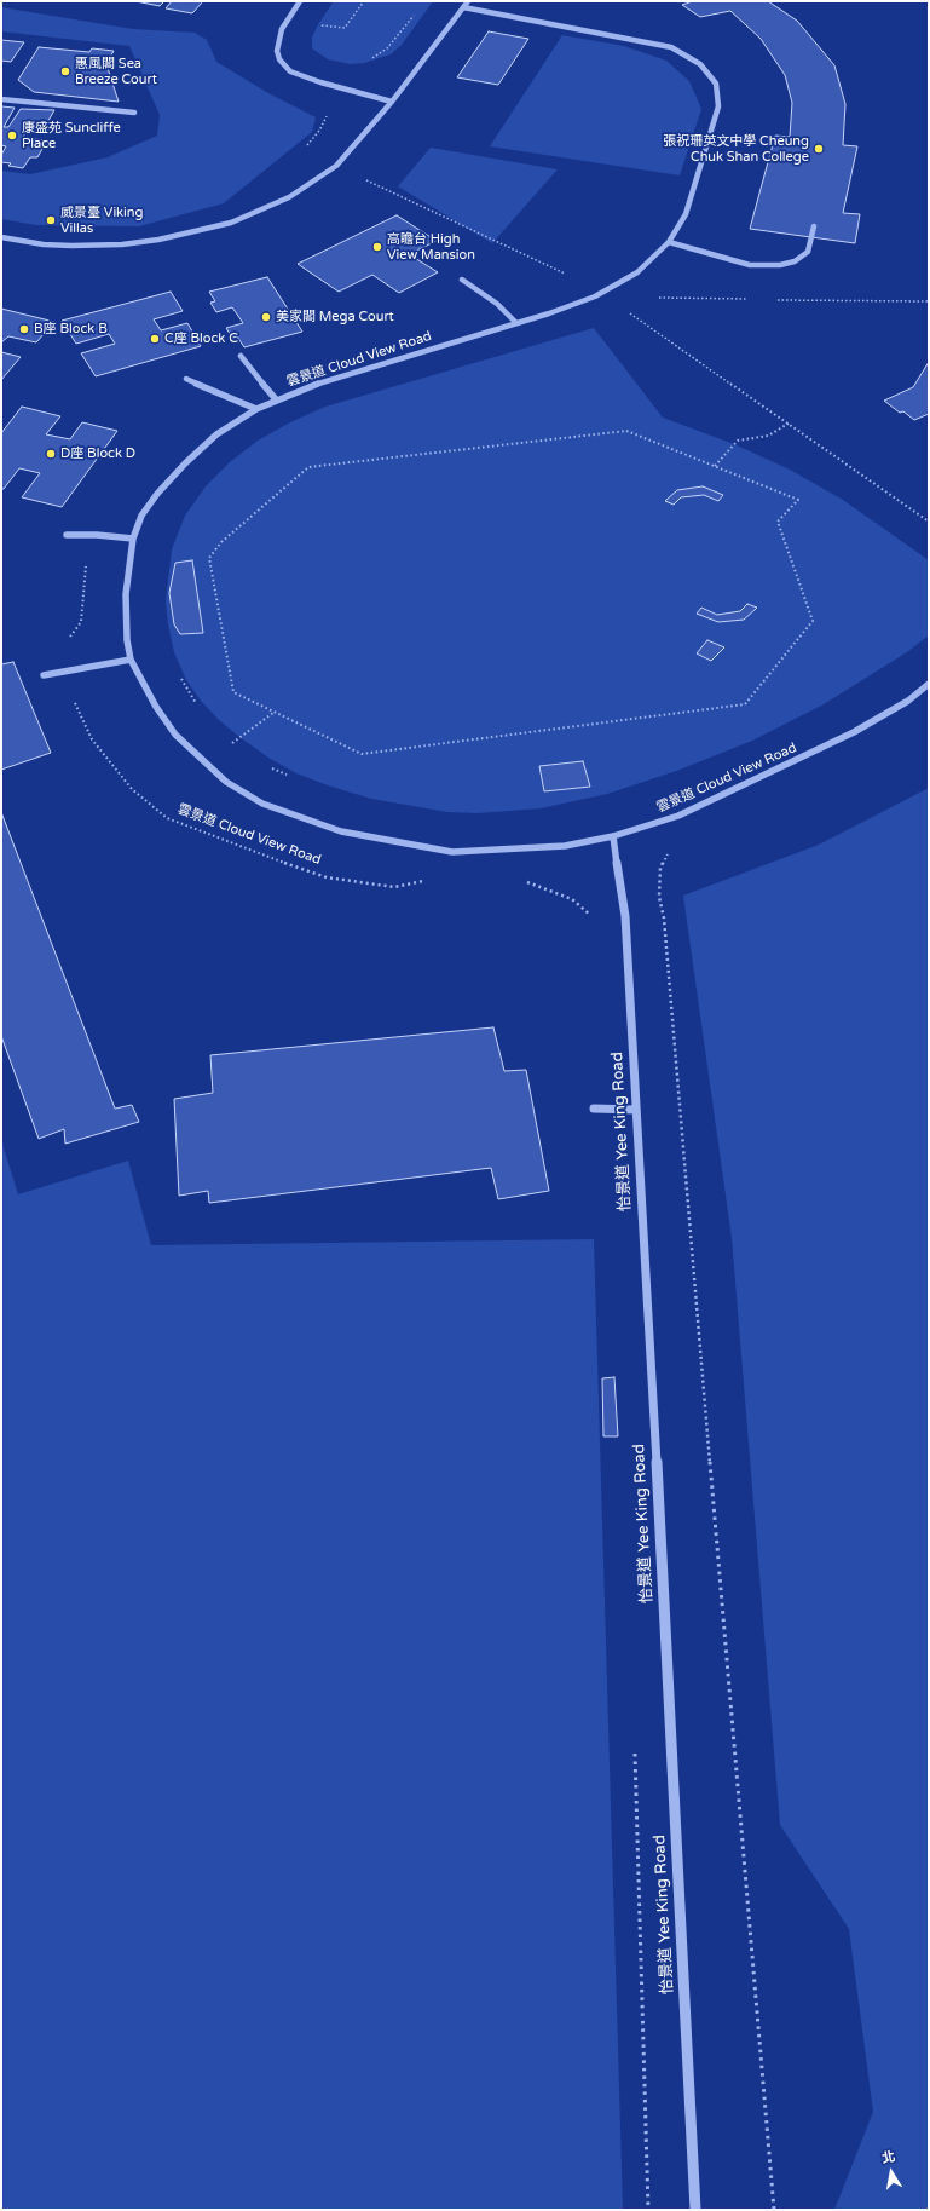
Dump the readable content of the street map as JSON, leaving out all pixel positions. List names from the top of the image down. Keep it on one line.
{"streets":{"street":["雲景道 Cloud View Road","怡景道 Yee King Road"]},"crossings":[["雲景道 Cloud View Road","怡景道 Yee King Road"]],"places":["惠風閣 Sea Breeze Court","康盛苑 Suncliffe Place","張祝珊英文中學 Cheung Chuk Shan College","威景臺 Viking Villas","高瞻台 High View Mansion","美家閣 Mega Court","B座 Block B","C座 Block C","D座 Block D"],"north":"top"}
